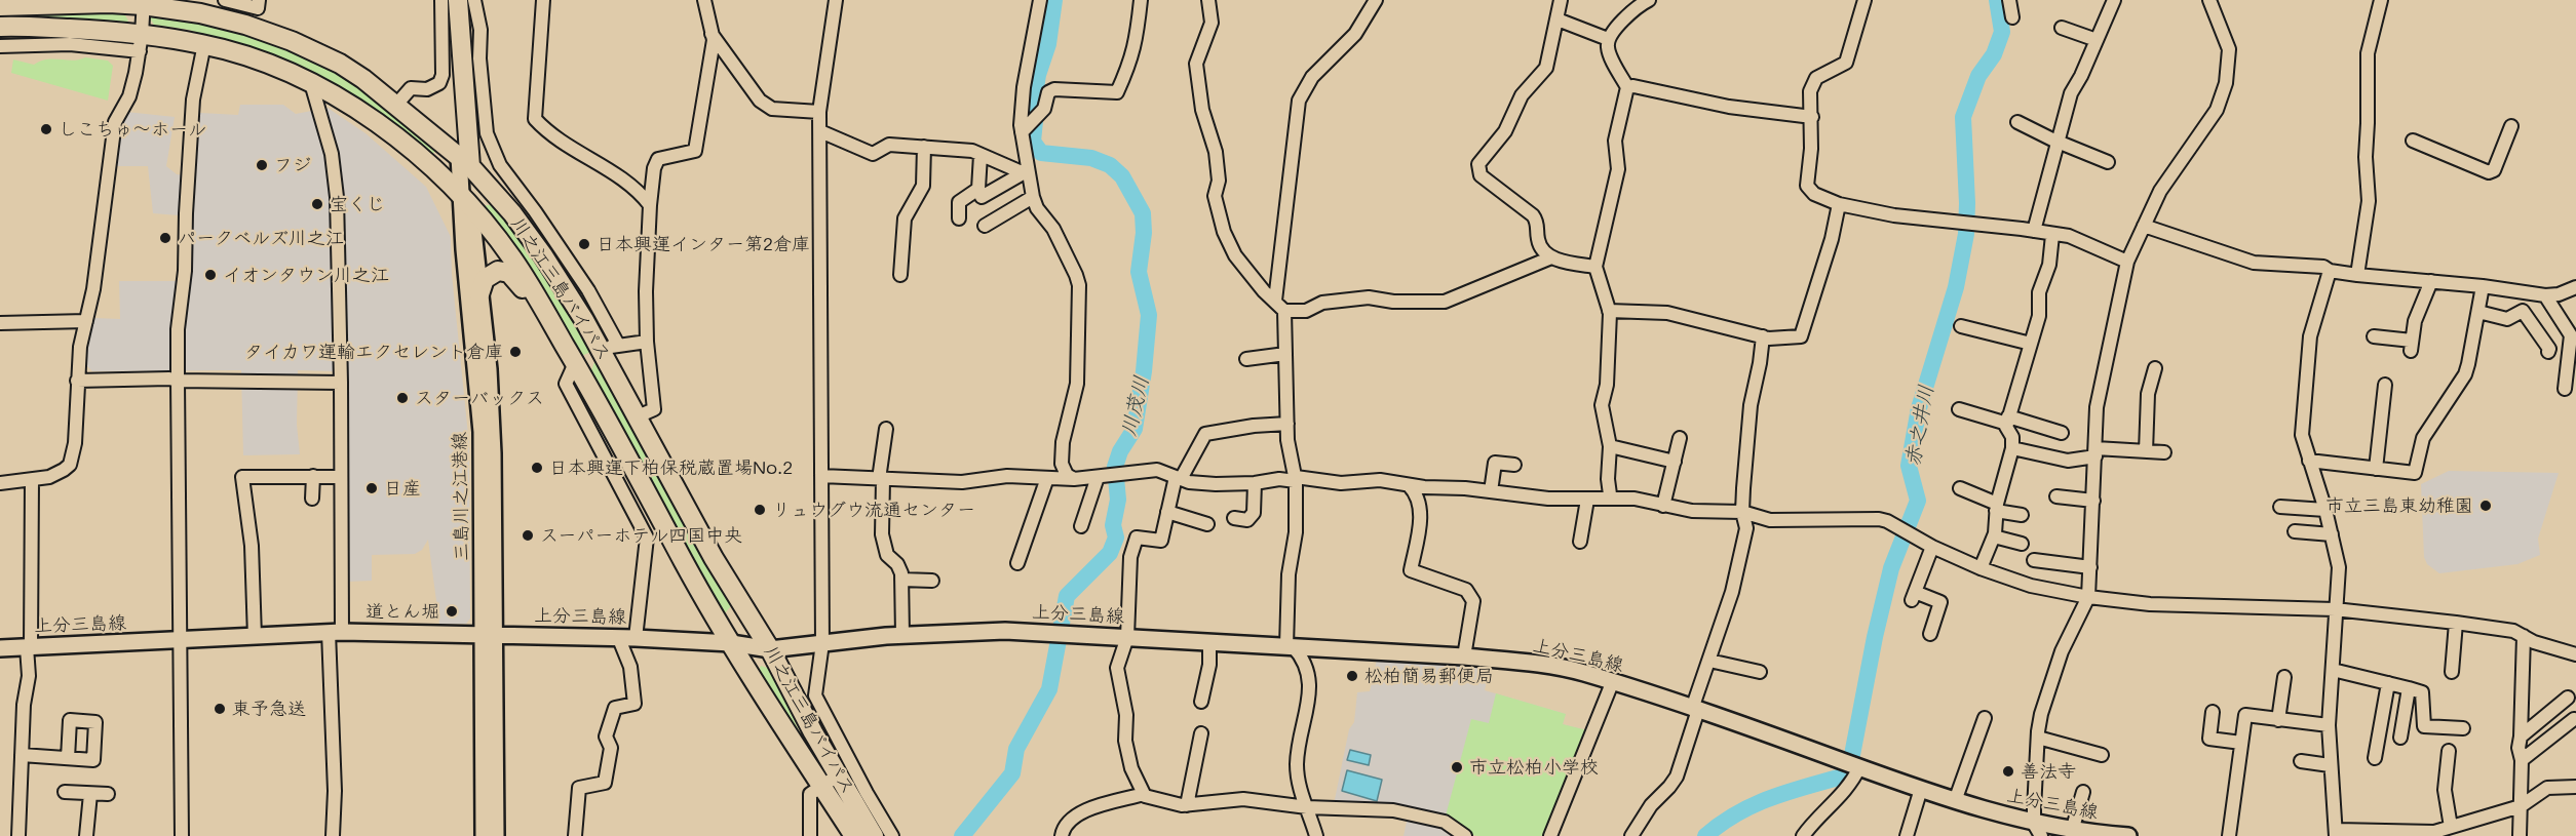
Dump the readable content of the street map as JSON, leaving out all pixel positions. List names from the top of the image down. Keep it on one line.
{"streets":{"highway":["川之江三島バイパス"],"main road":["三島川之江港線","上分三島線"]},"crossings":[["川之江三島バイパス","三島川之江港線"],["川之江三島バイパス","上分三島線"],["三島川之江港線","上分三島線"]],"water":["川茂川","赤之井川"],"places":["しこちゅ～ホール","フジ","宝くじ","パークベルズ川之江","日本興運インター第2倉庫","イオンタウン川之江","タイカワ運輸エクセレント倉庫","スターバックス","日本興運下柏保税蔵置場No.2","日産","市立三島東幼稚園","リュウグウ流通センター","スーパーホテル四国中央","道とん堀","松柏簡易郵便局","東予急送","市立松柏小学校","善法寺"]}
